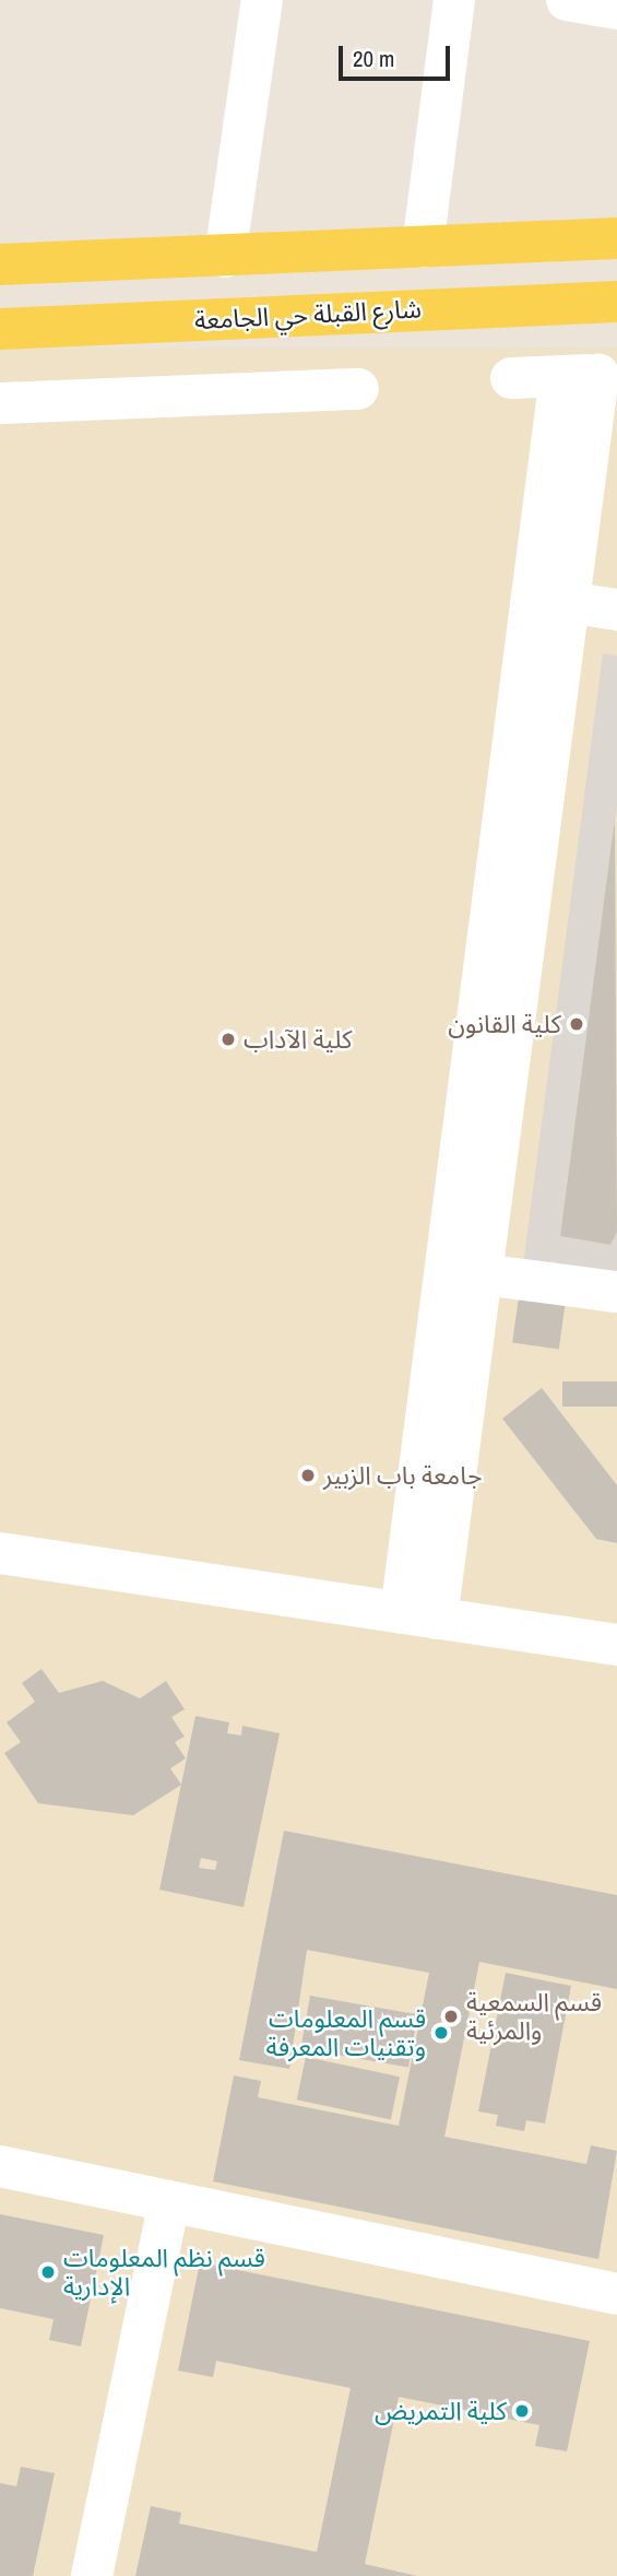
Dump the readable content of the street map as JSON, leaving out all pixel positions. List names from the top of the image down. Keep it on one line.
{"streets":{"main road":["شارع القبلة حي الجامعة"]},"places":["كلية القانون","كلية الآداب","جامعة باب الزبير","قسم السمعية والمرئية","قسم المعلومات وتقنيات المعرفة","قسم نظم المعلومات الإدارية","كلية التمريض"],"scale_bar":"20 m"}
